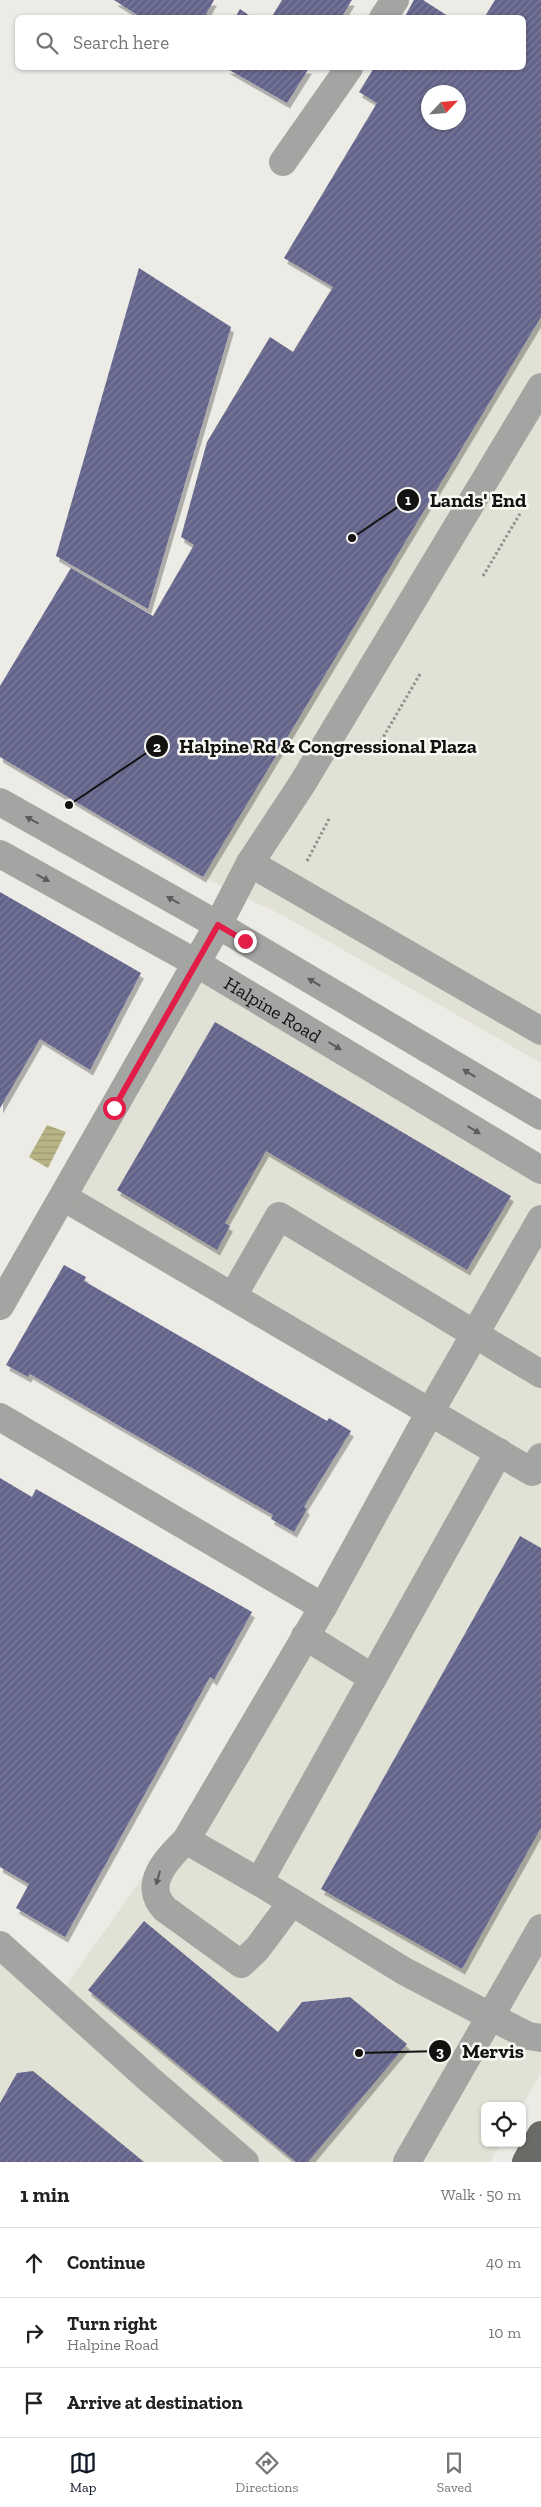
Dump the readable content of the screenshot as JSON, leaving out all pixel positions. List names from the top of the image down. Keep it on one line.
{"streets":{"street":["Halpine Road"]},"places":["Lands' End","Halpine Rd & Congressional Plaza","Mervis"],"north":"top right","page":{"search":"Search here","heading":["1 min","Walk · 50 m"],"list":[["Continue","40 m"],["Turn right","Halpine Road","10 m"],"Arrive at destination"],"nav":["Map","Directions","Saved"]}}
